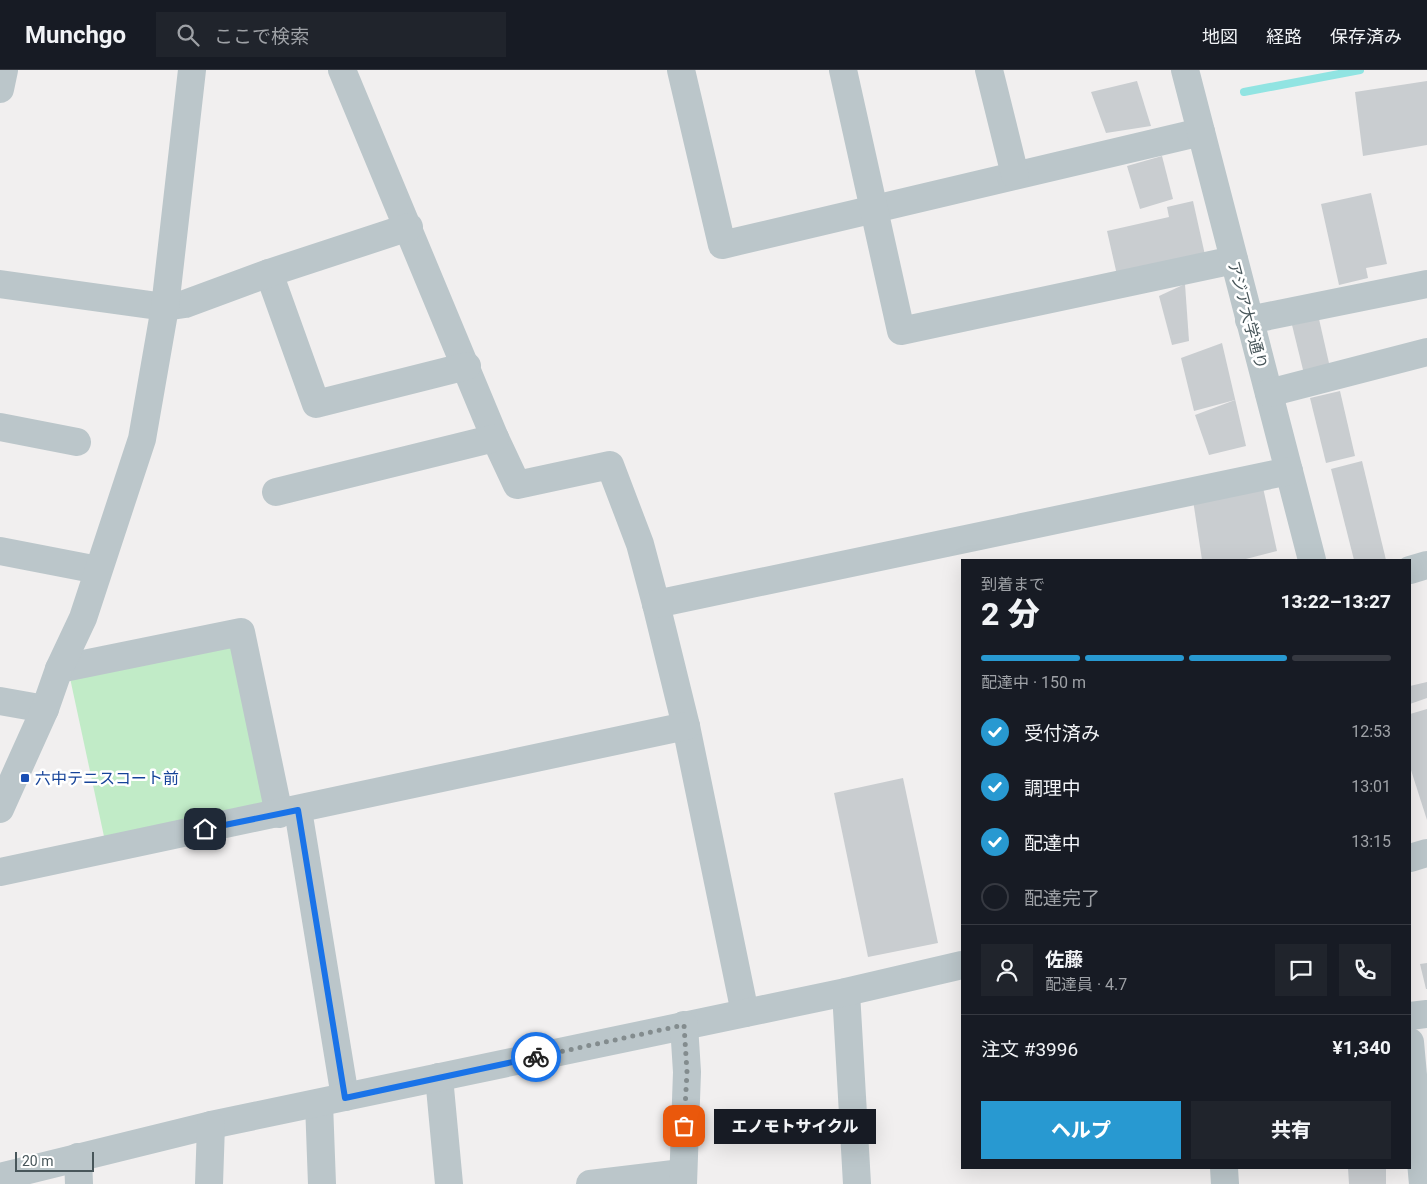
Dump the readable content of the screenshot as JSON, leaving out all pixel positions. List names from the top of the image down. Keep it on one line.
{"streets":{"street":["アジア大学通り"]},"places":{"transit":["六中テニスコート前"],"other":["エノモトサイクル"]},"scale_bar":"20 m","page":{"header":"Munchgo","search":"ここで検索","nav":["地図","経路","保存済み"],"heading":["2 分","到着まで","13:22–13:27"],"panel":["佐藤","配達員 · 4.7","注文 #3996","¥1,340"],"bar":"配達中 · 150 m","list":[["受付済み","12:53"],["調理中","13:01"],["配達中","13:15"],"配達完了"],"buttons":["ヘルプ","共有"],"bubble":"エノモトサイクル","scale":"20 m"}}
